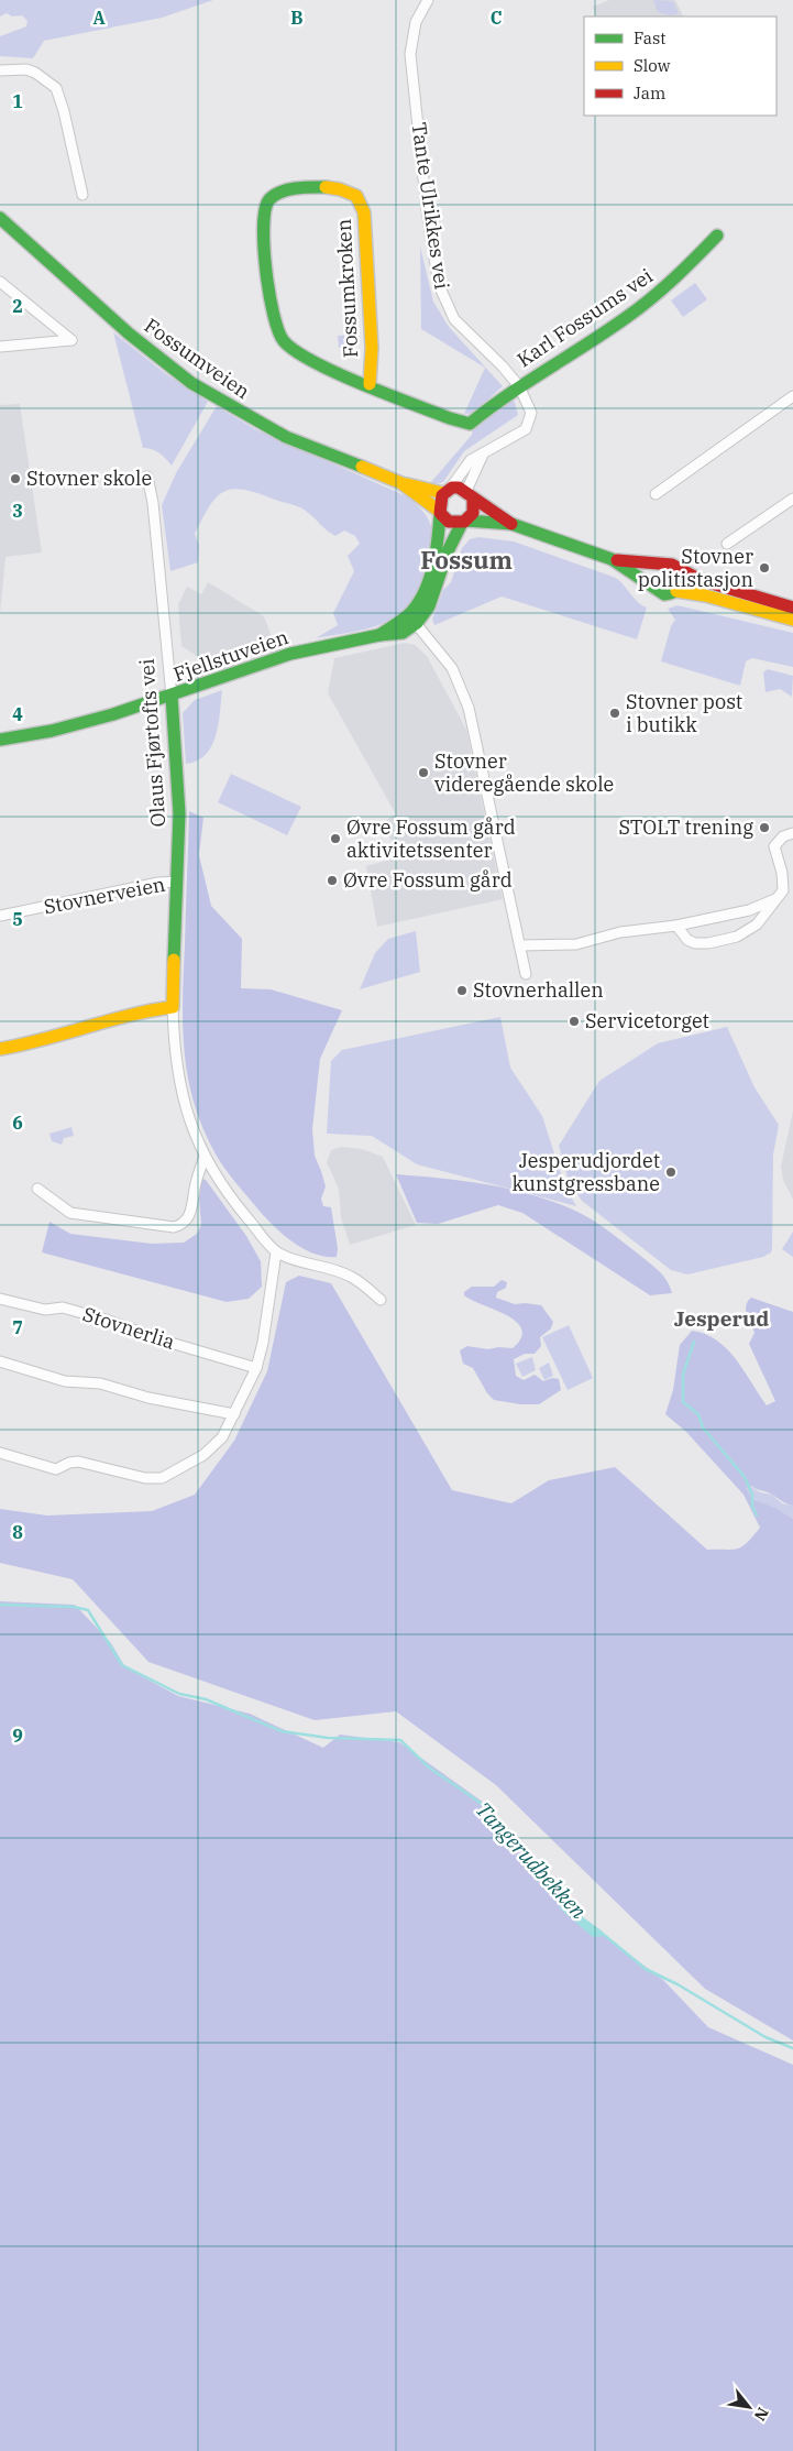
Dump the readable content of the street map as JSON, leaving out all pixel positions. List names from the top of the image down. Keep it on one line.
{"streets":{"street":["Tante Ulrikkes vei","Fossumkroken","Karl Fossums vei","Fossumveien","Fjellstuveien","Olaus Fjørtofts vei","Stovnerveien","Stovnerlia"]},"crossings":[["Tante Ulrikkes vei","Fossumkroken"],["Tante Ulrikkes vei","Karl Fossums vei"],["Fossumkroken","Karl Fossums vei"],["Karl Fossums vei","Fossumveien"],["Fjellstuveien","Olaus Fjørtofts vei"],["Olaus Fjørtofts vei","Stovnerveien"]],"districts":["Fossum","Jesperud"],"water":["Tangerudbekken"],"places":["Stovner skole","Stovner politistasjon","Stovner post i butikk","Stovner videregående skole","STOLT trening","Øvre Fossum gård aktivitetssenter","Øvre Fossum gård","Stovnerhallen","Servicetorget","Jesperudjordet kunstgressbane"],"legend":["Fast","Slow","Jam"],"north":"bottom right","grid":{"columns":["A","B","C"],"rows":["1","2","3","4","5","6","7","8","9"]}}
